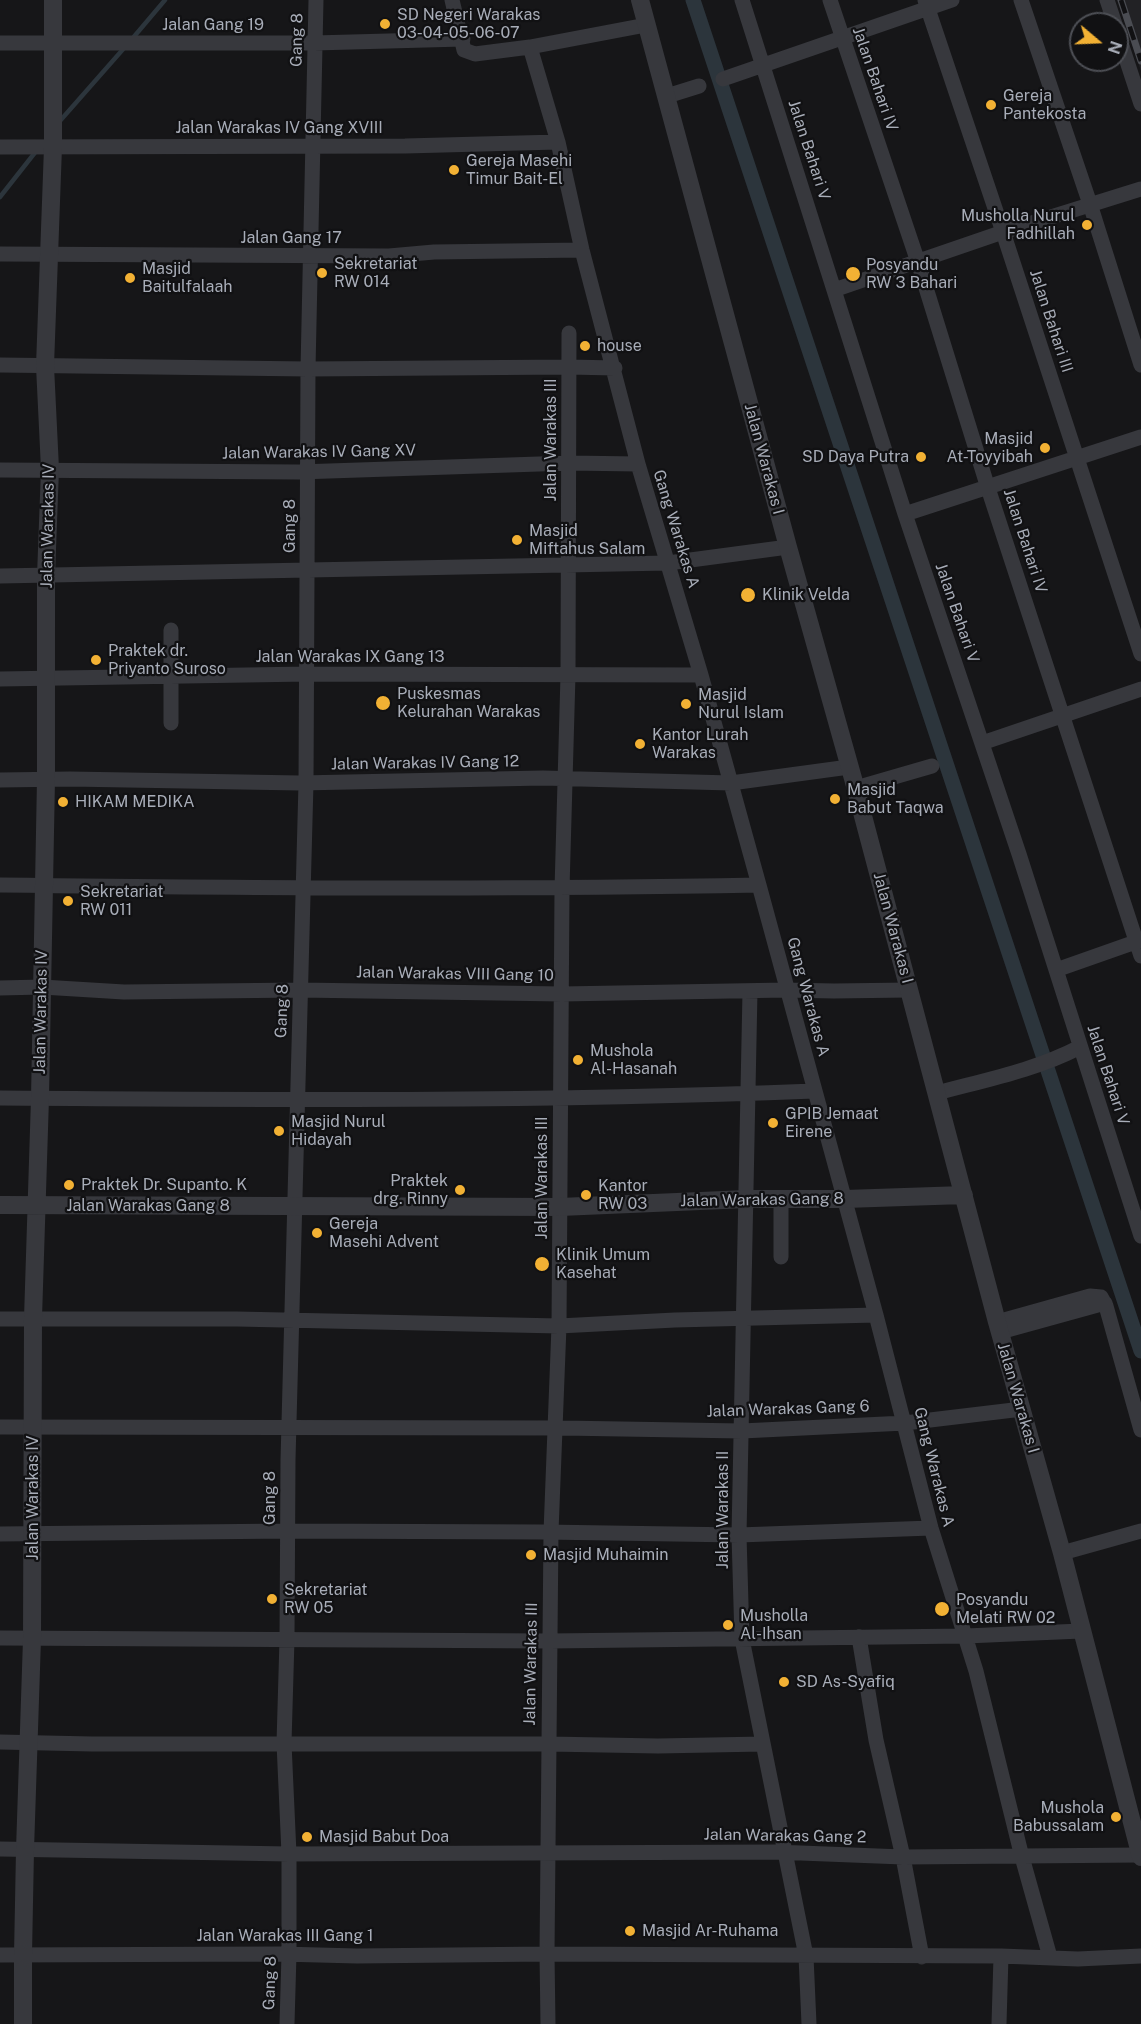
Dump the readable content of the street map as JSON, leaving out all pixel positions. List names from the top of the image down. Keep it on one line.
{"streets":{"street":["Jalan Gang 19","Gang 8","Jalan Bahari IV","Jalan Warakas IV Gang XVIII","Jalan Bahari V","Jalan Gang 17","Jalan Bahari III","Jalan Warakas III","Jalan Warakas IV Gang XV","Jalan Warakas I","Jalan Warakas IV","Gang Warakas A","Jalan Warakas IX Gang 13","Jalan Warakas IV Gang 12","Jalan Warakas VIII Gang 10","Jalan Warakas Gang 8","Jalan Warakas Gang 6","Jalan Warakas II","Jalan Warakas Gang 2","Jalan Warakas III Gang 1"]},"crossings":[["Jalan Gang 19","Gang 8"],["Jalan Gang 19","Jalan Warakas IV"],["Gang 8","Jalan Warakas IV Gang XVIII"],["Gang 8","Jalan Gang 17"],["Gang 8","Jalan Warakas IV Gang XV"],["Gang 8","Jalan Warakas IX Gang 13"],["Gang 8","Jalan Warakas IV Gang 12"],["Gang 8","Jalan Warakas VIII Gang 10"],["Gang 8","Jalan Warakas Gang 8"],["Gang 8","Jalan Warakas Gang 6"],["Gang 8","Jalan Warakas Gang 2"],["Gang 8","Jalan Warakas III Gang 1"],["Jalan Warakas IV Gang XVIII","Jalan Warakas IV"],["Jalan Warakas IV Gang XVIII","Gang Warakas A"],["Jalan Gang 17","Jalan Warakas IV"],["Jalan Gang 17","Gang Warakas A"],["Jalan Warakas III","Jalan Warakas IV Gang XV"],["Jalan Warakas III","Jalan Warakas IX Gang 13"],["Jalan Warakas III","Jalan Warakas IV Gang 12"],["Jalan Warakas III","Jalan Warakas VIII Gang 10"],["Jalan Warakas III","Jalan Warakas Gang 8"],["Jalan Warakas III","Jalan Warakas Gang 6"],["Jalan Warakas III","Jalan Warakas Gang 2"],["Jalan Warakas III","Jalan Warakas III Gang 1"],["Jalan Warakas IV Gang XV","Jalan Warakas IV"],["Jalan Warakas IV Gang XV","Gang Warakas A"],["Jalan Warakas I","Jalan Warakas IV Gang 12"],["Jalan Warakas I","Jalan Warakas VIII Gang 10"],["Jalan Warakas I","Jalan Warakas Gang 8"],["Jalan Warakas I","Jalan Warakas Gang 6"],["Jalan Warakas I","Jalan Warakas Gang 2"],["Jalan Warakas IV","Jalan Warakas IX Gang 13"],["Jalan Warakas IV","Jalan Warakas IV Gang 12"],["Jalan Warakas IV","Jalan Warakas VIII Gang 10"],["Jalan Warakas IV","Jalan Warakas Gang 8"],["Jalan Warakas IV","Jalan Warakas Gang 6"],["Jalan Warakas IV","Jalan Warakas III Gang 1"],["Gang Warakas A","Jalan Warakas IX Gang 13"],["Gang Warakas A","Jalan Warakas IV Gang 12"],["Gang Warakas A","Jalan Warakas VIII Gang 10"],["Gang Warakas A","Jalan Warakas Gang 8"],["Gang Warakas A","Jalan Warakas Gang 6"],["Gang Warakas A","Jalan Warakas Gang 2"],["Gang Warakas A","Jalan Warakas III Gang 1"],["Jalan Warakas VIII Gang 10","Jalan Warakas II"],["Jalan Warakas Gang 8","Jalan Warakas II"],["Jalan Warakas Gang 6","Jalan Warakas II"],["Jalan Warakas II","Jalan Warakas Gang 2"],["Jalan Warakas II","Jalan Warakas III Gang 1"]],"places":["SD Negeri Warakas 03-04-05-06-07","Gereja Pantekosta","Gereja Masehi Timur Bait-El","Musholla Nurul Fadhillah","Sekretariat RW 014","Posyandu RW 3 Bahari","Masjid Baitulfalaah","house","Masjid At-Toyyibah","SD Daya Putra","Masjid Miftahus Salam","Klinik Velda","Praktek dr. Priyanto Suroso","Puskesmas Kelurahan Warakas","Masjid Nurul Islam","Kantor Lurah Warakas","Masjid Babut Taqwa","HIKAM MEDIKA","Sekretariat RW 011","Mushola Al-Hasanah","GPIB Jemaat Eirene","Masjid Nurul Hidayah","Praktek Dr. Supanto. K","Praktek drg. Rinny","Kantor RW 03","Gereja Masehi Advent","Klinik Umum Kasehat","Masjid Muhaimin","Sekretariat RW 05","Posyandu Melati RW 02","Musholla Al-Ihsan","SD As-Syafiq","Mushola Babussalam","Masjid Babut Doa","Masjid Ar-Ruhama"],"north":"right"}
